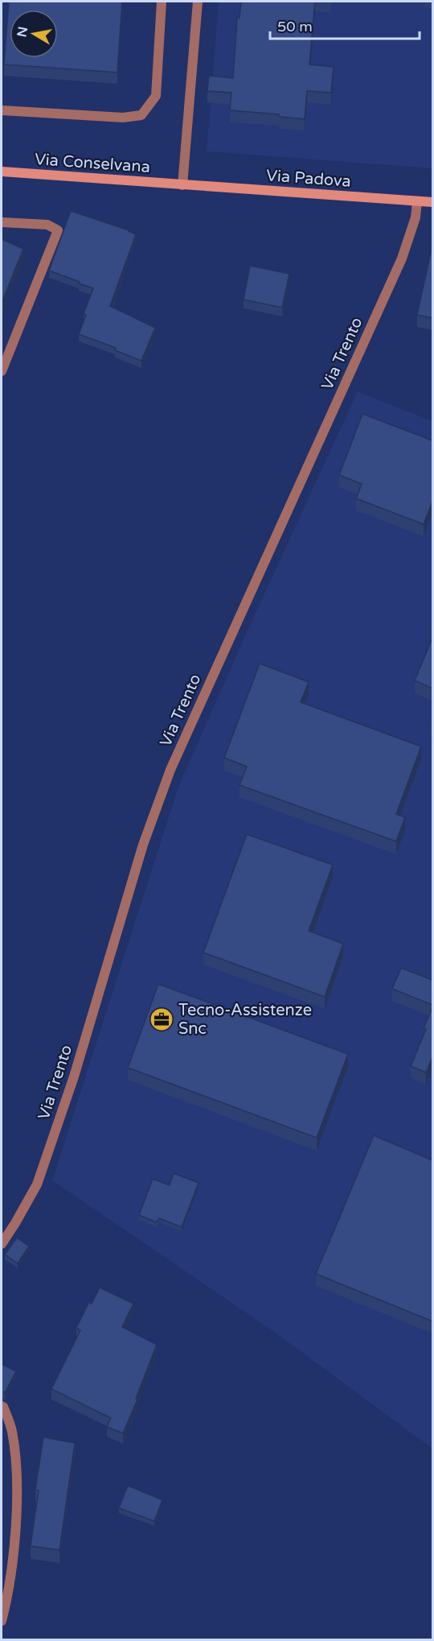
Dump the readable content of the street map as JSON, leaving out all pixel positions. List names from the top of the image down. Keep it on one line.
{"streets":{"main road":["Via Conselvana","Via Padova"],"street":["Via Trento"]},"crossings":[["Via Conselvana","Via Padova"],["Via Padova","Via Trento"]],"places":{"office":["Tecno-Assistenze Snc"]},"scale_bar":"50 m","north":"left"}
